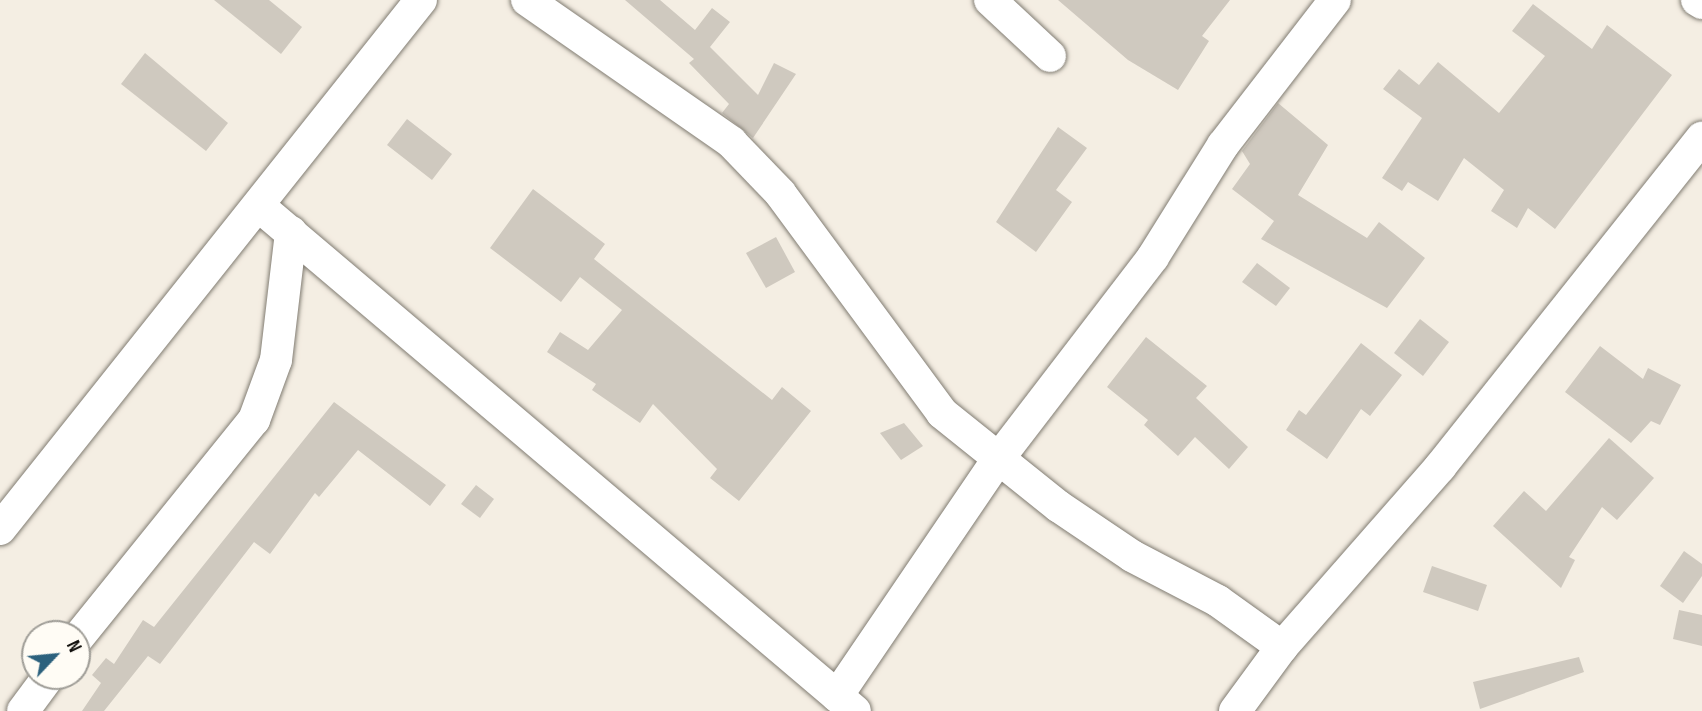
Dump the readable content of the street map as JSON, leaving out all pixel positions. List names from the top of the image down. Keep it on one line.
{"north":"top right"}
